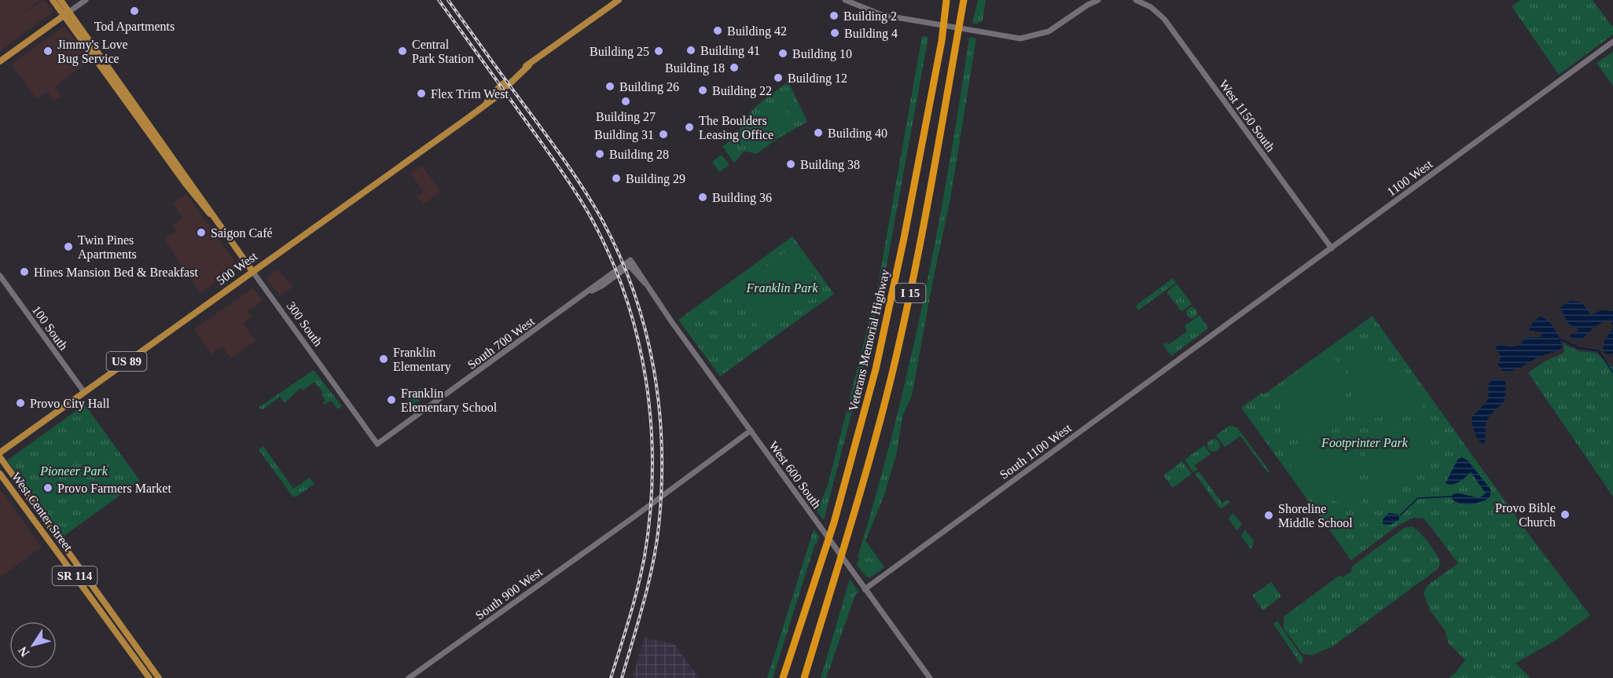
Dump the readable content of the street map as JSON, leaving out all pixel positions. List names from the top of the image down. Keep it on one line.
{"streets":{"highway":["I 15","Veterans Memorial Highway"],"main road":["500 West","300 South","US 89","West Center Street","SR 114"],"street":["West 1150 South","1100 West","100 South","South 700 West","South 1100 West","West 600 South","South 900 West"]},"crossings":[["West 1150 South","1100 West"],["1100 West","South 1100 West"],["500 West","300 South"],["500 West","100 South"],["300 South","South 700 West"],["South 700 West","West 600 South"],["South 1100 West","West 600 South"],["West 600 South","South 900 West"]],"parks":["Franklin Park","Footprinter Park","Pioneer Park"],"places":["Tod Apartments","Building 2","Building 42","Building 4","Building 41","Jimmy's Love Bug Service","Central Park Station","Building 25","Building 10","Building 18","Building 12","Building 26","Building 22","Flex Trim West","Building 27","The Boulders Leasing Office","Building 40","Building 31","Building 28","Building 38","Building 29","Building 36","Saigon Café","Twin Pines Apartments","Hines Mansion Bed & Breakfast","Franklin Elementary","Franklin Elementary School","Provo City Hall","Provo Farmers Market","Provo Bible Church","Shoreline Middle School"],"north":"bottom left"}
